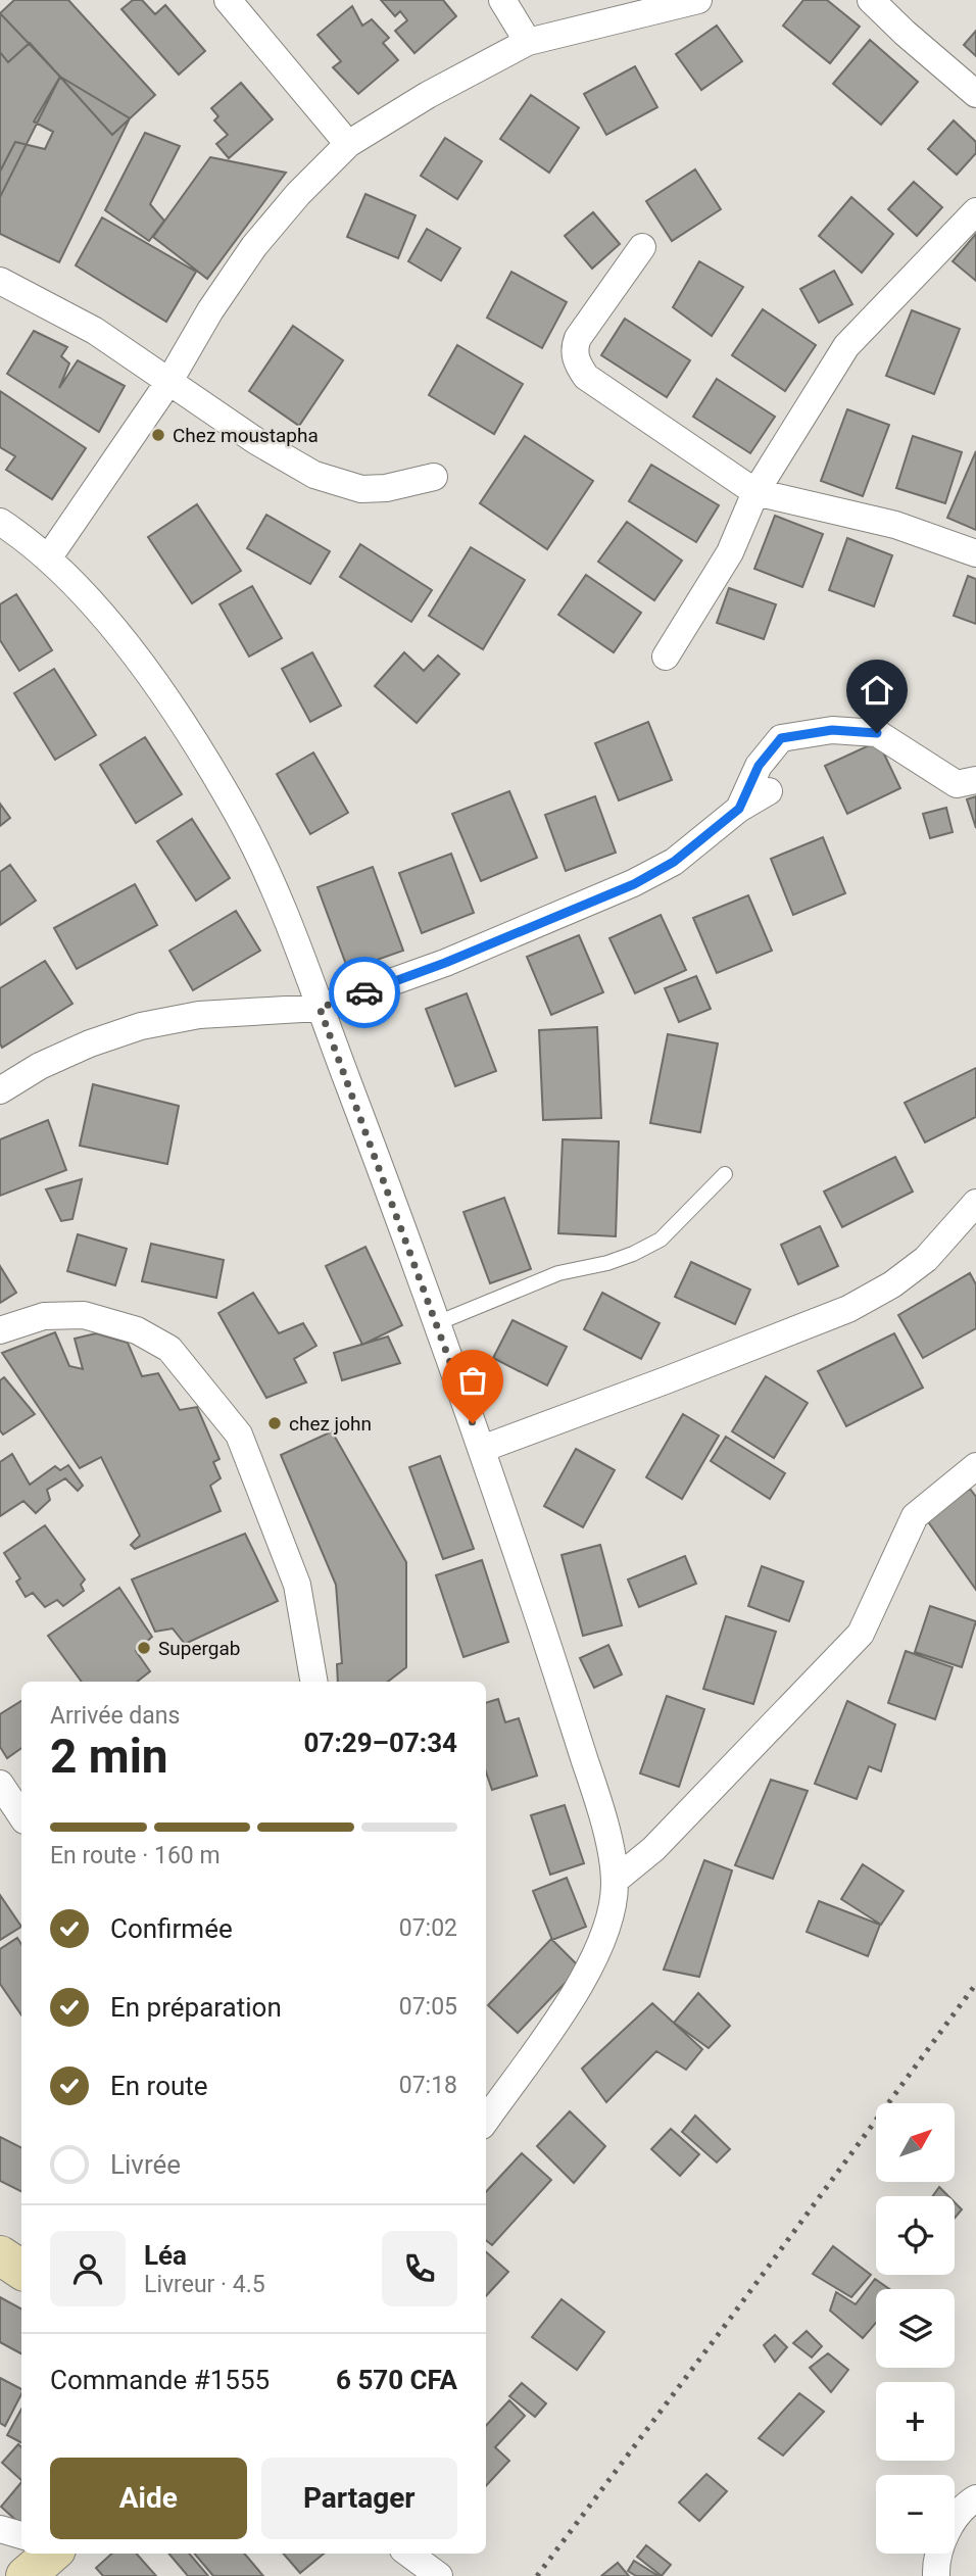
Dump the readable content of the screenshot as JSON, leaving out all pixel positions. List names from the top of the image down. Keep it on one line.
{"places":["Chez moustapha","chez john","Supergab"],"north":"top right","page":{"heading":["2 min","Arrivée dans","07:29–07:34"],"panel":["Léa","Livreur · 4.5","Commande #1555","6 570 CFA"],"bar":"En route · 160 m","list":[["Confirmée","07:02"],["En préparation","07:05"],["En route","07:18"],"Livrée"],"map_buttons":["+","−"],"buttons":["Aide","Partager"]}}
